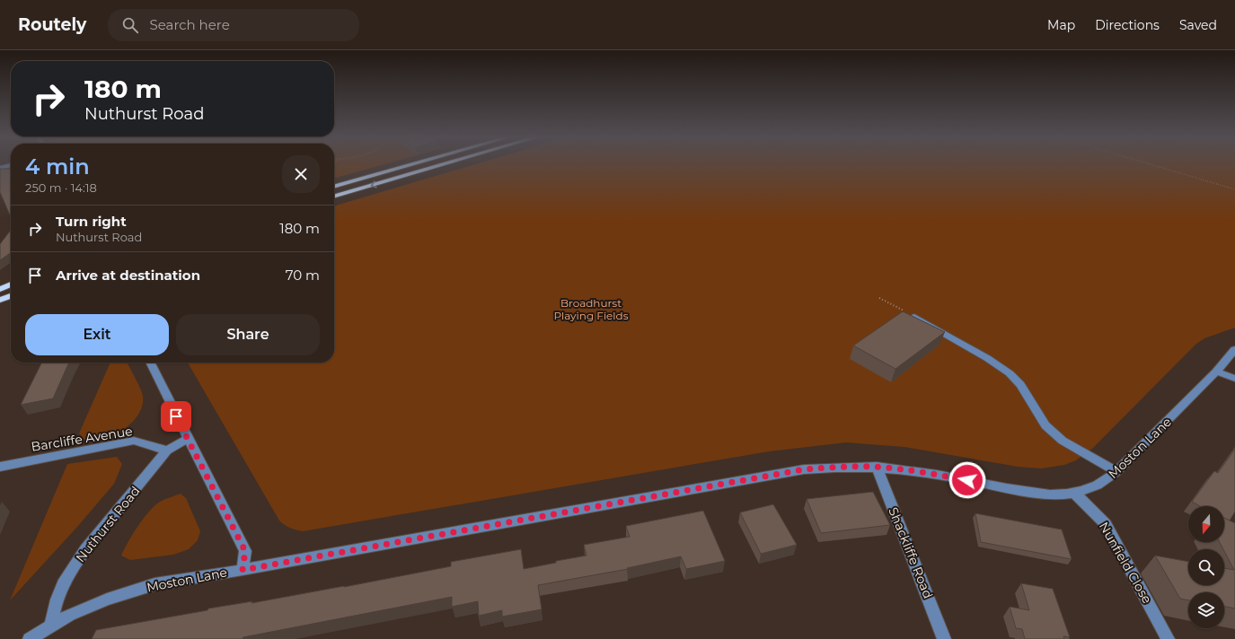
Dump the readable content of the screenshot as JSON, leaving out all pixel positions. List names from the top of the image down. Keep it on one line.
{"streets":{"street":["Barcliffe Avenue","Moston Lane","Nuthurst Road","Shackliffe Road","Nunfield Close"]},"crossings":[["Barcliffe Avenue","Nuthurst Road"],["Moston Lane","Nuthurst Road"],["Moston Lane","Shackliffe Road"],["Moston Lane","Nunfield Close"]],"parks":["Broadhurst Playing Fields"],"north":"bottom","page":{"header":"Routely","search":"Search here","nav":["Map","Directions","Saved"],"turn":["180 m","Nuthurst Road"],"heading":["4 min","250 m · 14:18"],"list":[{"name":"Turn right","note":"Nuthurst Road","value":"180 m"},{"name":"Arrive at destination","value":"70 m"}],"buttons":["Exit","Share"]}}
